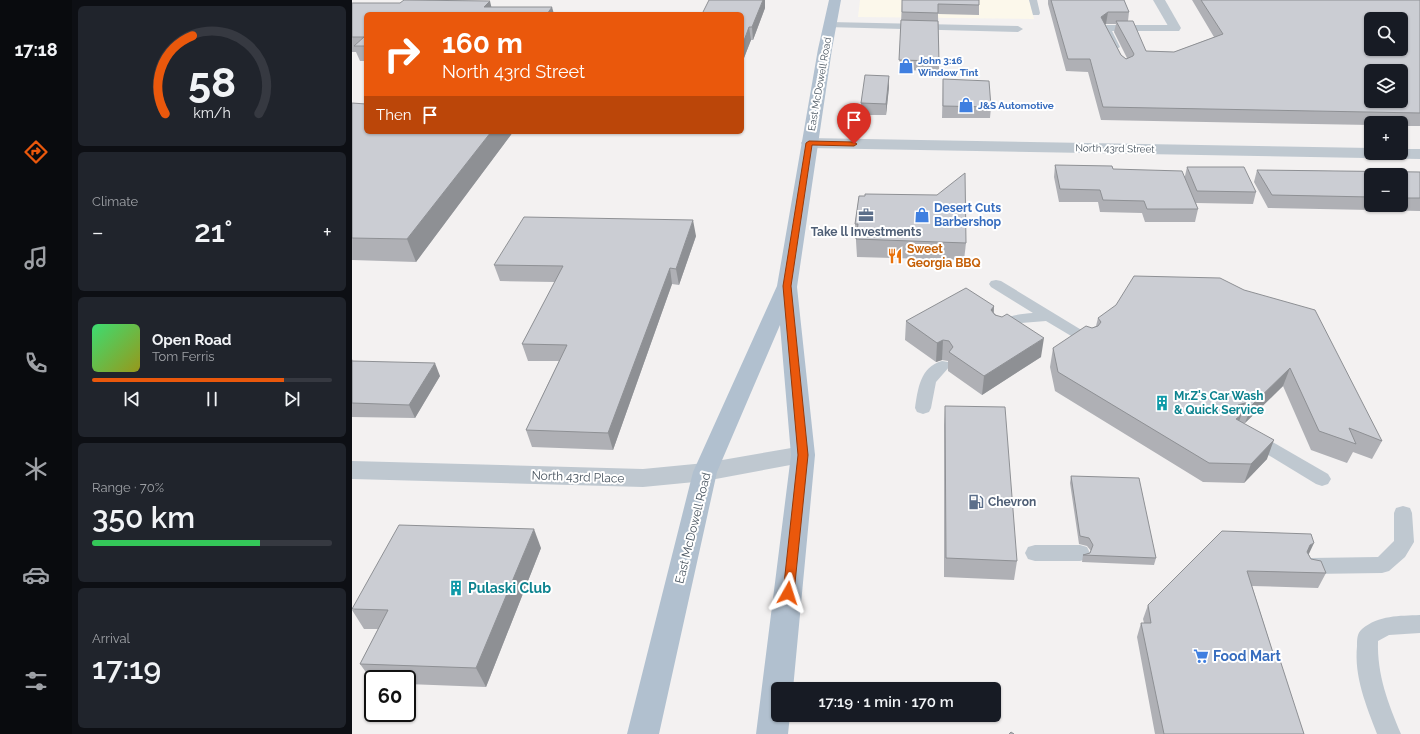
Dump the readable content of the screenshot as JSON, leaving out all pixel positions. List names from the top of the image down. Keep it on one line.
{"streets":{"main road":["East McDowell Road"],"street":["North 43rd Street","North 43rd Place"]},"crossings":[["East McDowell Road","North 43rd Street"],["East McDowell Road","North 43rd Place"]],"places":{"shop":["John 3:16 Window Tint","J&S Automotive","Desert Cuts Barbershop"],"office":["Take ll Investments"],"restaurant":["Sweet Georgia BBQ"],"building":["Mr.Z's Car Wash & Quick Service","Pulaski Club"],"fuel station":["Chevron"],"supermarket":["Food Mart"]},"page":{"tabs":"17:18","map_buttons":["+","−"],"turn":["160 m","North 43rd Street"],"then":"Then","tile":["Climate",["Range · 70%","350 km"],["Arrival","17:19"]],"heat":["−","21°","+"],"song":["Open Road","Tom Ferris"],"limit":"60","trip":"17:19 · 1 min · 170 m","gauge":["58","km/h"]}}
